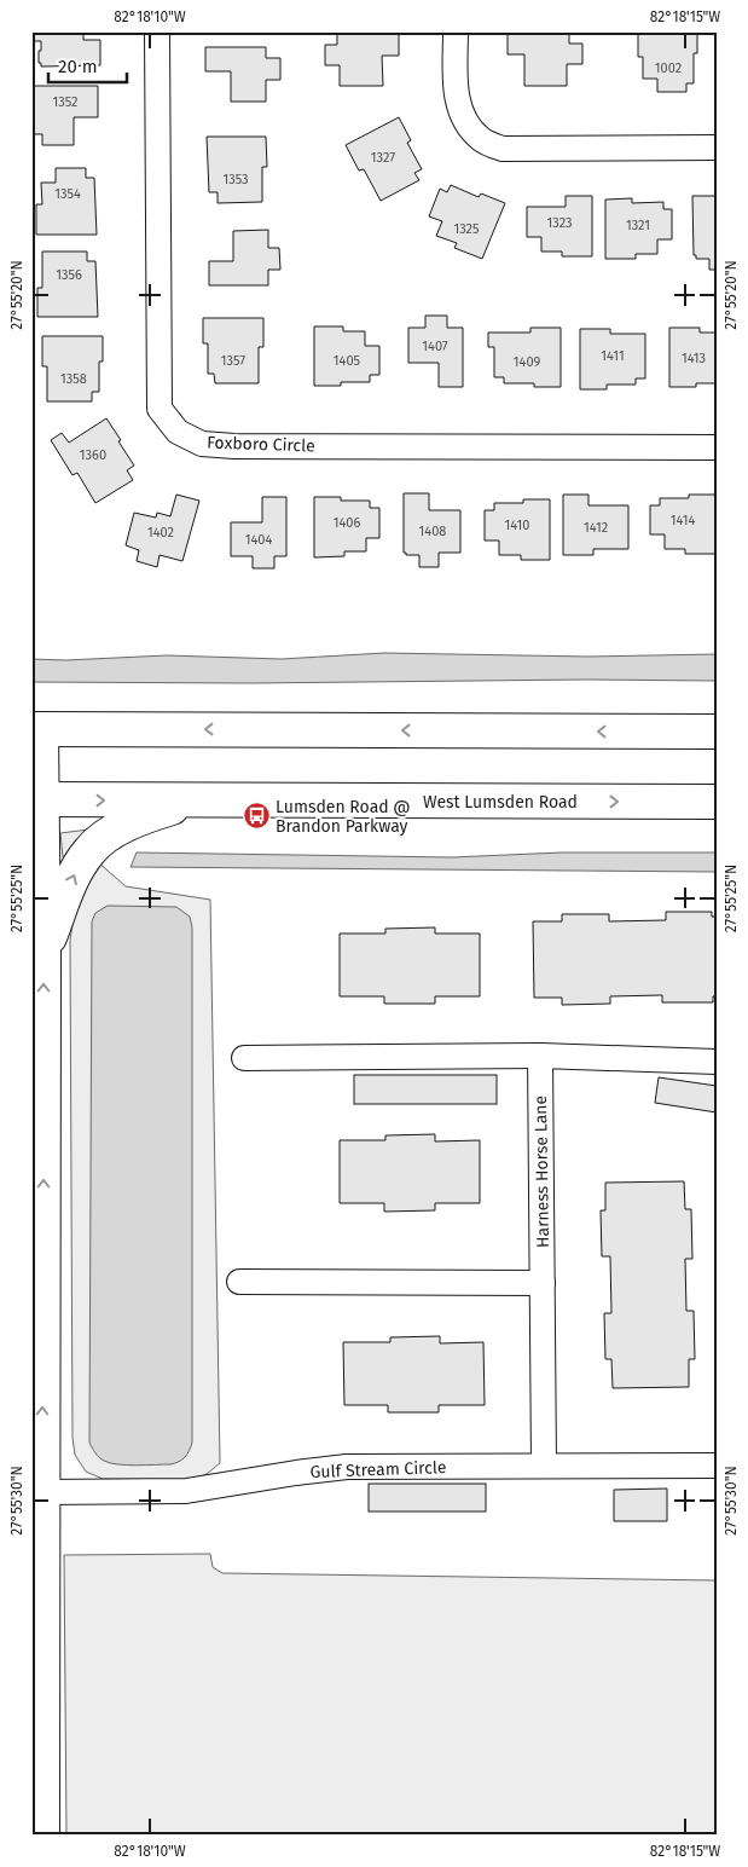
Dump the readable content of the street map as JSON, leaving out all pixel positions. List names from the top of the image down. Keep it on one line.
{"streets":{"main road":["West Lumsden Road"],"street":["Foxboro Circle","Harness Horse Lane","Gulf Stream Circle"]},"crossings":[["Harness Horse Lane","Gulf Stream Circle"]],"places":{"bus stop":["Lumsden Road @ Brandon Parkway"]},"house_numbers":["1002","1352","1327","1353","1354","1323","1321","1325","1356","1407","1411","1413","1357","1405","1409","1358","1360","1414","1406","1410","1412","1408","1402","1404"],"scale_bar":"20 m","coordinates":["82°18'10\"W","82°18'15\"W","27°55'20\"N","27°55'25\"N","27°55'30\"N"]}
